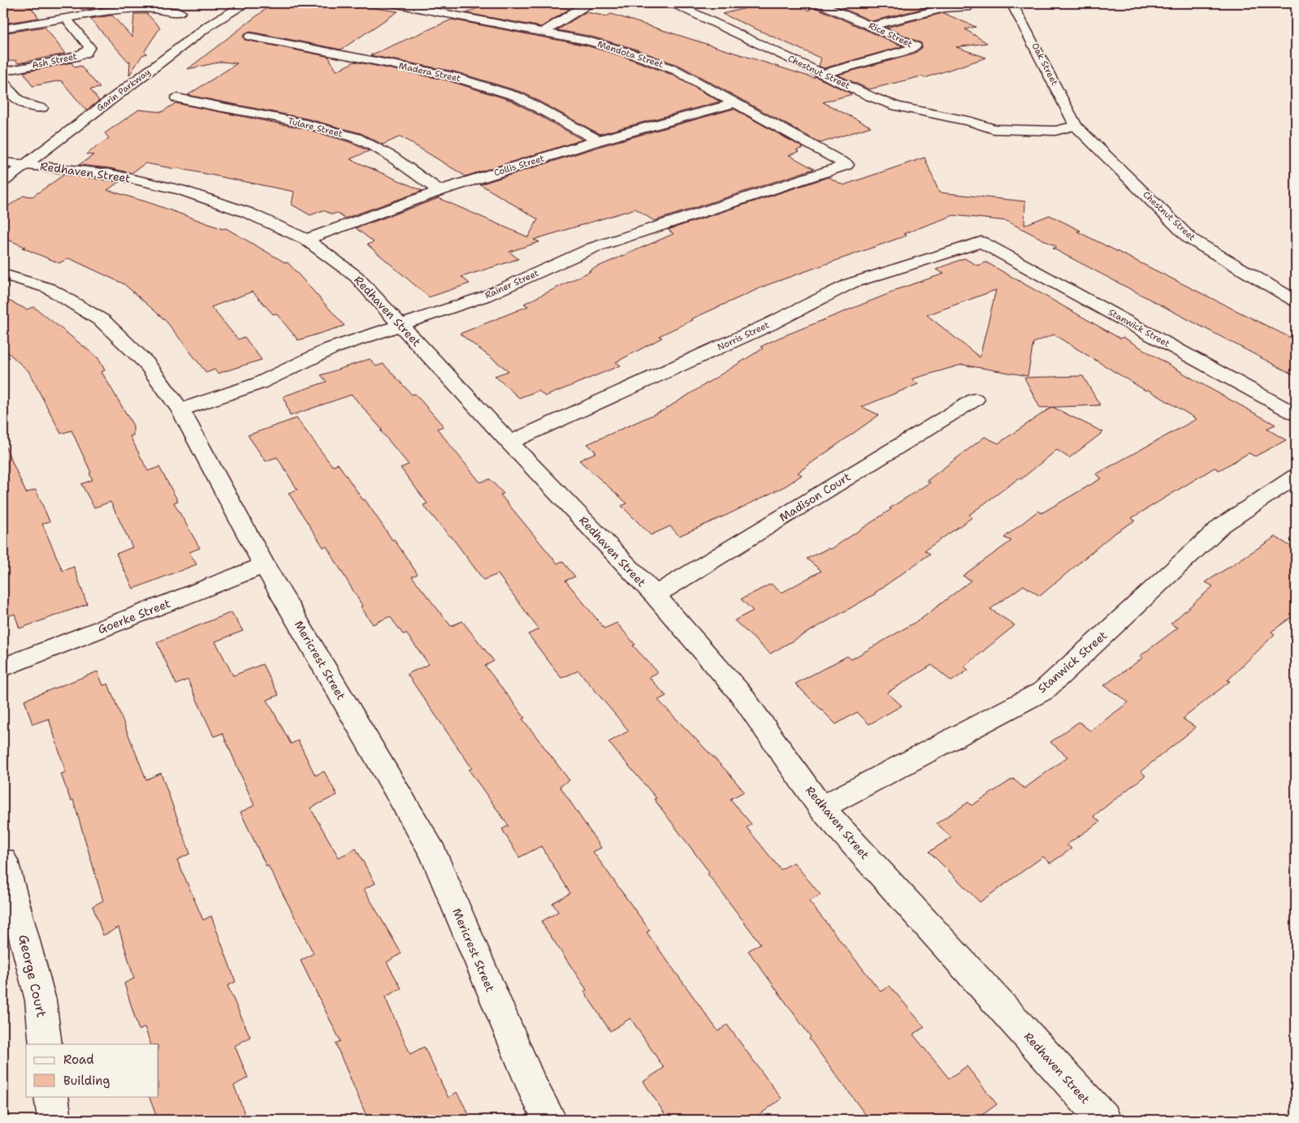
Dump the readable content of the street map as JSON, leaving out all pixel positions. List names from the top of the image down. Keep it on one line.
{"streets":{"street":["Rice Street","Mendota Street","Ash Street","Oak Street","Madera Street","Chestnut Street","Garin Parkway","Tulare Street","Collis Street","Redhaven Street","Rainer Street","Stanwick Street","Norris Street","Madison Court","Goerke Street","Mericrest Street","George Court"]},"crossings":[["Rice Street","Chestnut Street"],["Mendota Street","Collis Street"],["Mendota Street","Rainer Street"],["Oak Street","Chestnut Street"],["Madera Street","Collis Street"],["Garin Parkway","Redhaven Street"],["Tulare Street","Collis Street"],["Collis Street","Redhaven Street"],["Redhaven Street","Rainer Street"],["Redhaven Street","Stanwick Street"],["Redhaven Street","Norris Street"],["Redhaven Street","Madison Court"],["Rainer Street","Mericrest Street"],["Stanwick Street","Norris Street"],["Goerke Street","Mericrest Street"]],"legend":["Road","Building"]}
